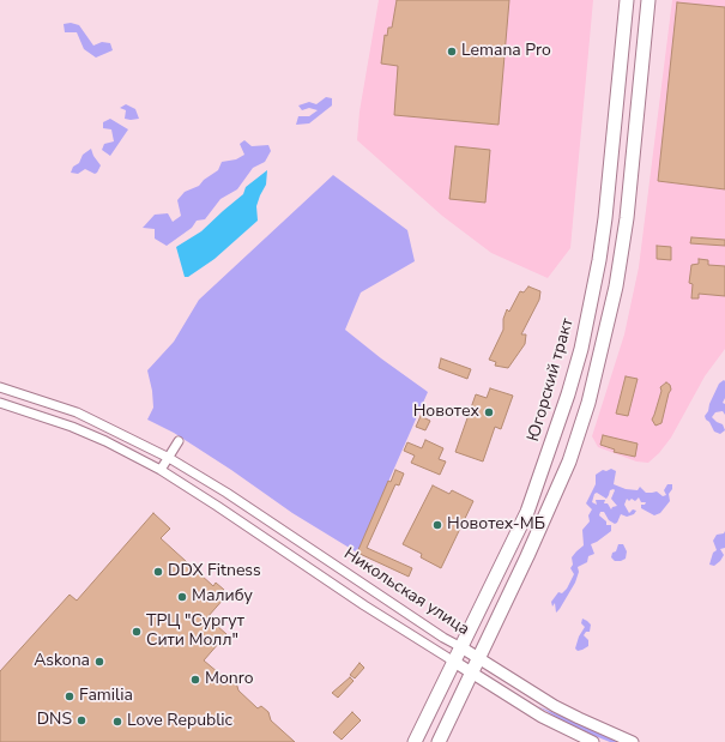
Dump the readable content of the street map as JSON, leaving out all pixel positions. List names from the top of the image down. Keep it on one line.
{"streets":{"main road":["Югорский тракт"],"street":["Никольская улица"]},"crossings":[["Югорский тракт","Никольская улица"]],"places":["Lemana Pro","Новотех","Новотех-МБ","DDX Fitness","Малибу","ТРЦ \"Сургут Сити Молл\"","Askona","Monro","Familia","DNS","Love Republic"]}
